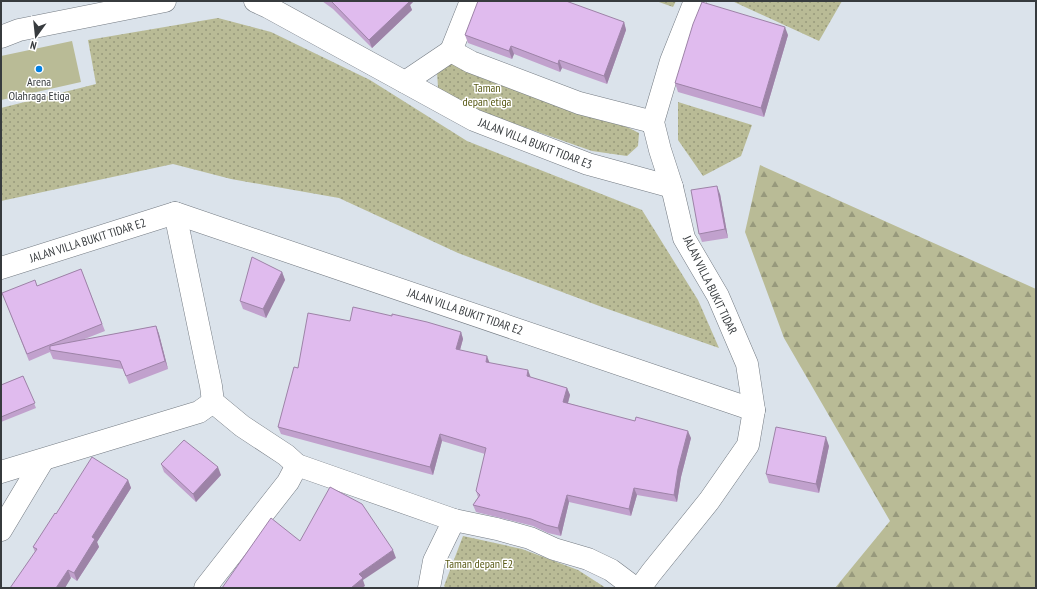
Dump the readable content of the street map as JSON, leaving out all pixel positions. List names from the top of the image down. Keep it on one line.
{"streets":{"street":["JALAN VILLA BUKIT TIDAR E3","JALAN VILLA BUKIT TIDAR E2","JALAN VILLA BUKIT TIDAR"]},"crossings":[["JALAN VILLA BUKIT TIDAR E3","JALAN VILLA BUKIT TIDAR"],["JALAN VILLA BUKIT TIDAR E2","JALAN VILLA BUKIT TIDAR"]],"parks":["Taman depan etiga","Taman depan E2"],"places":["Arena Olahraga Etiga"],"north":"bottom"}
